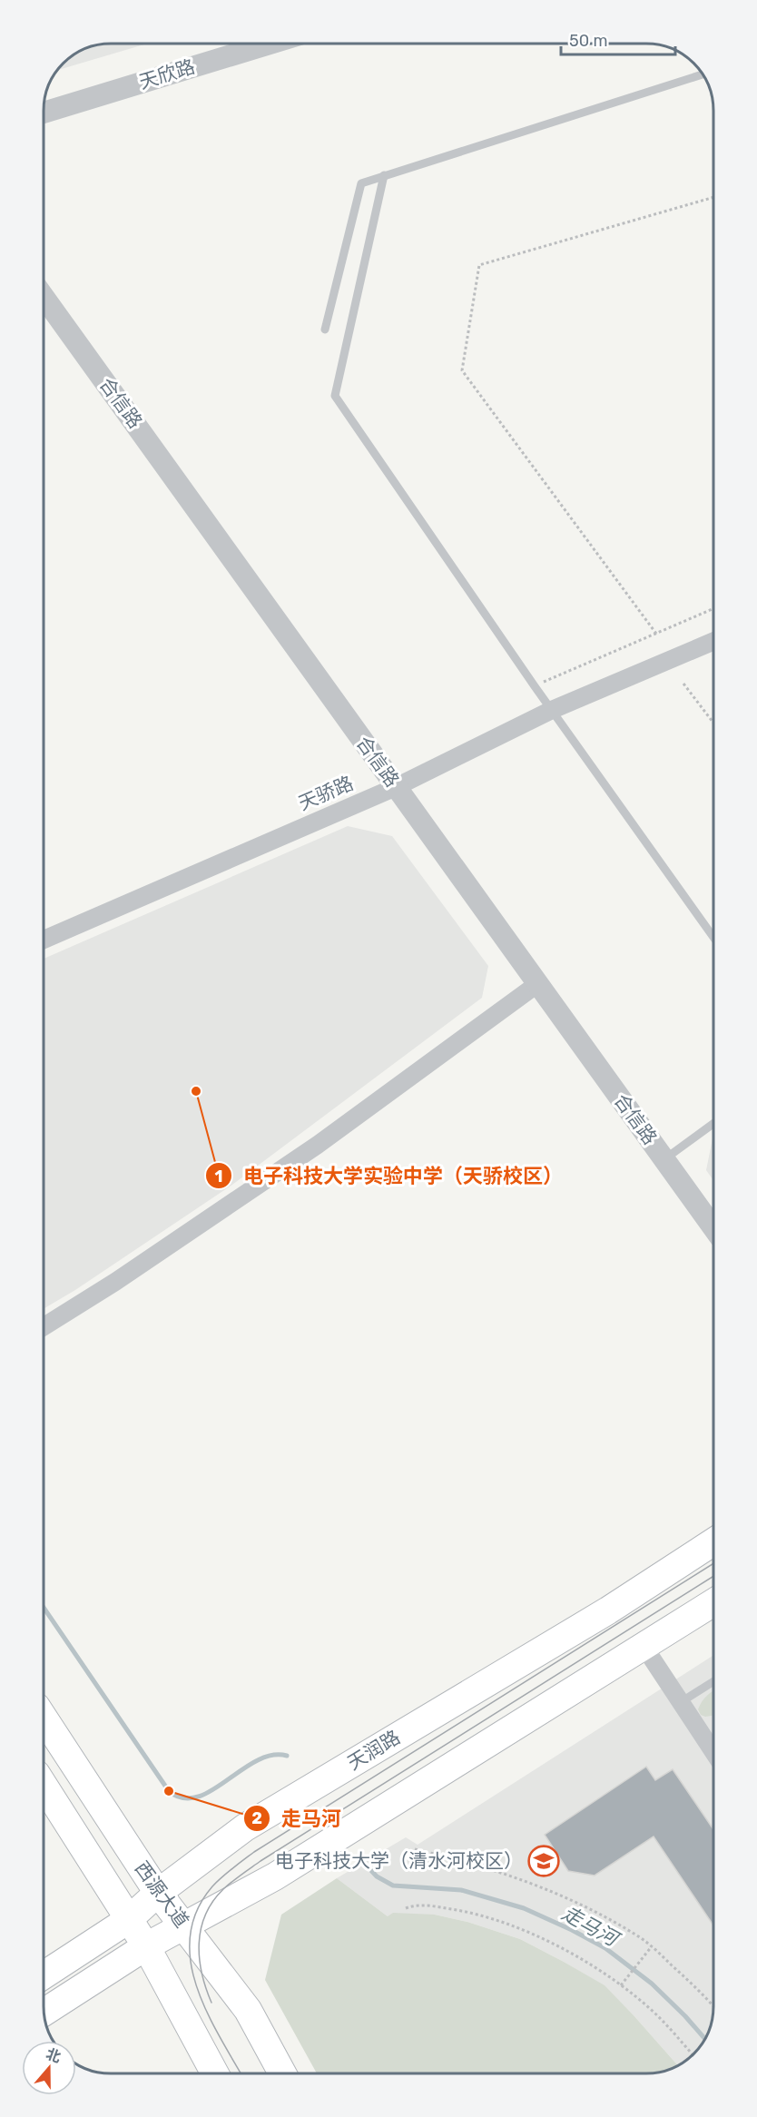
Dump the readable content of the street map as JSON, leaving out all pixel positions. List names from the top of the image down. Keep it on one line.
{"streets":{"main road":["天润路","西源大道"],"street":["天欣路","合信路","天骄路"]},"crossings":[["合信路","天骄路"],["天润路","西源大道"]],"water":["走马河"],"places":{"other":["电子科技大学实验中学（天骄校区）","走马河"],"school or university":["电子科技大学（清水河校区）"]},"scale_bar":"50 m","north":"top"}
